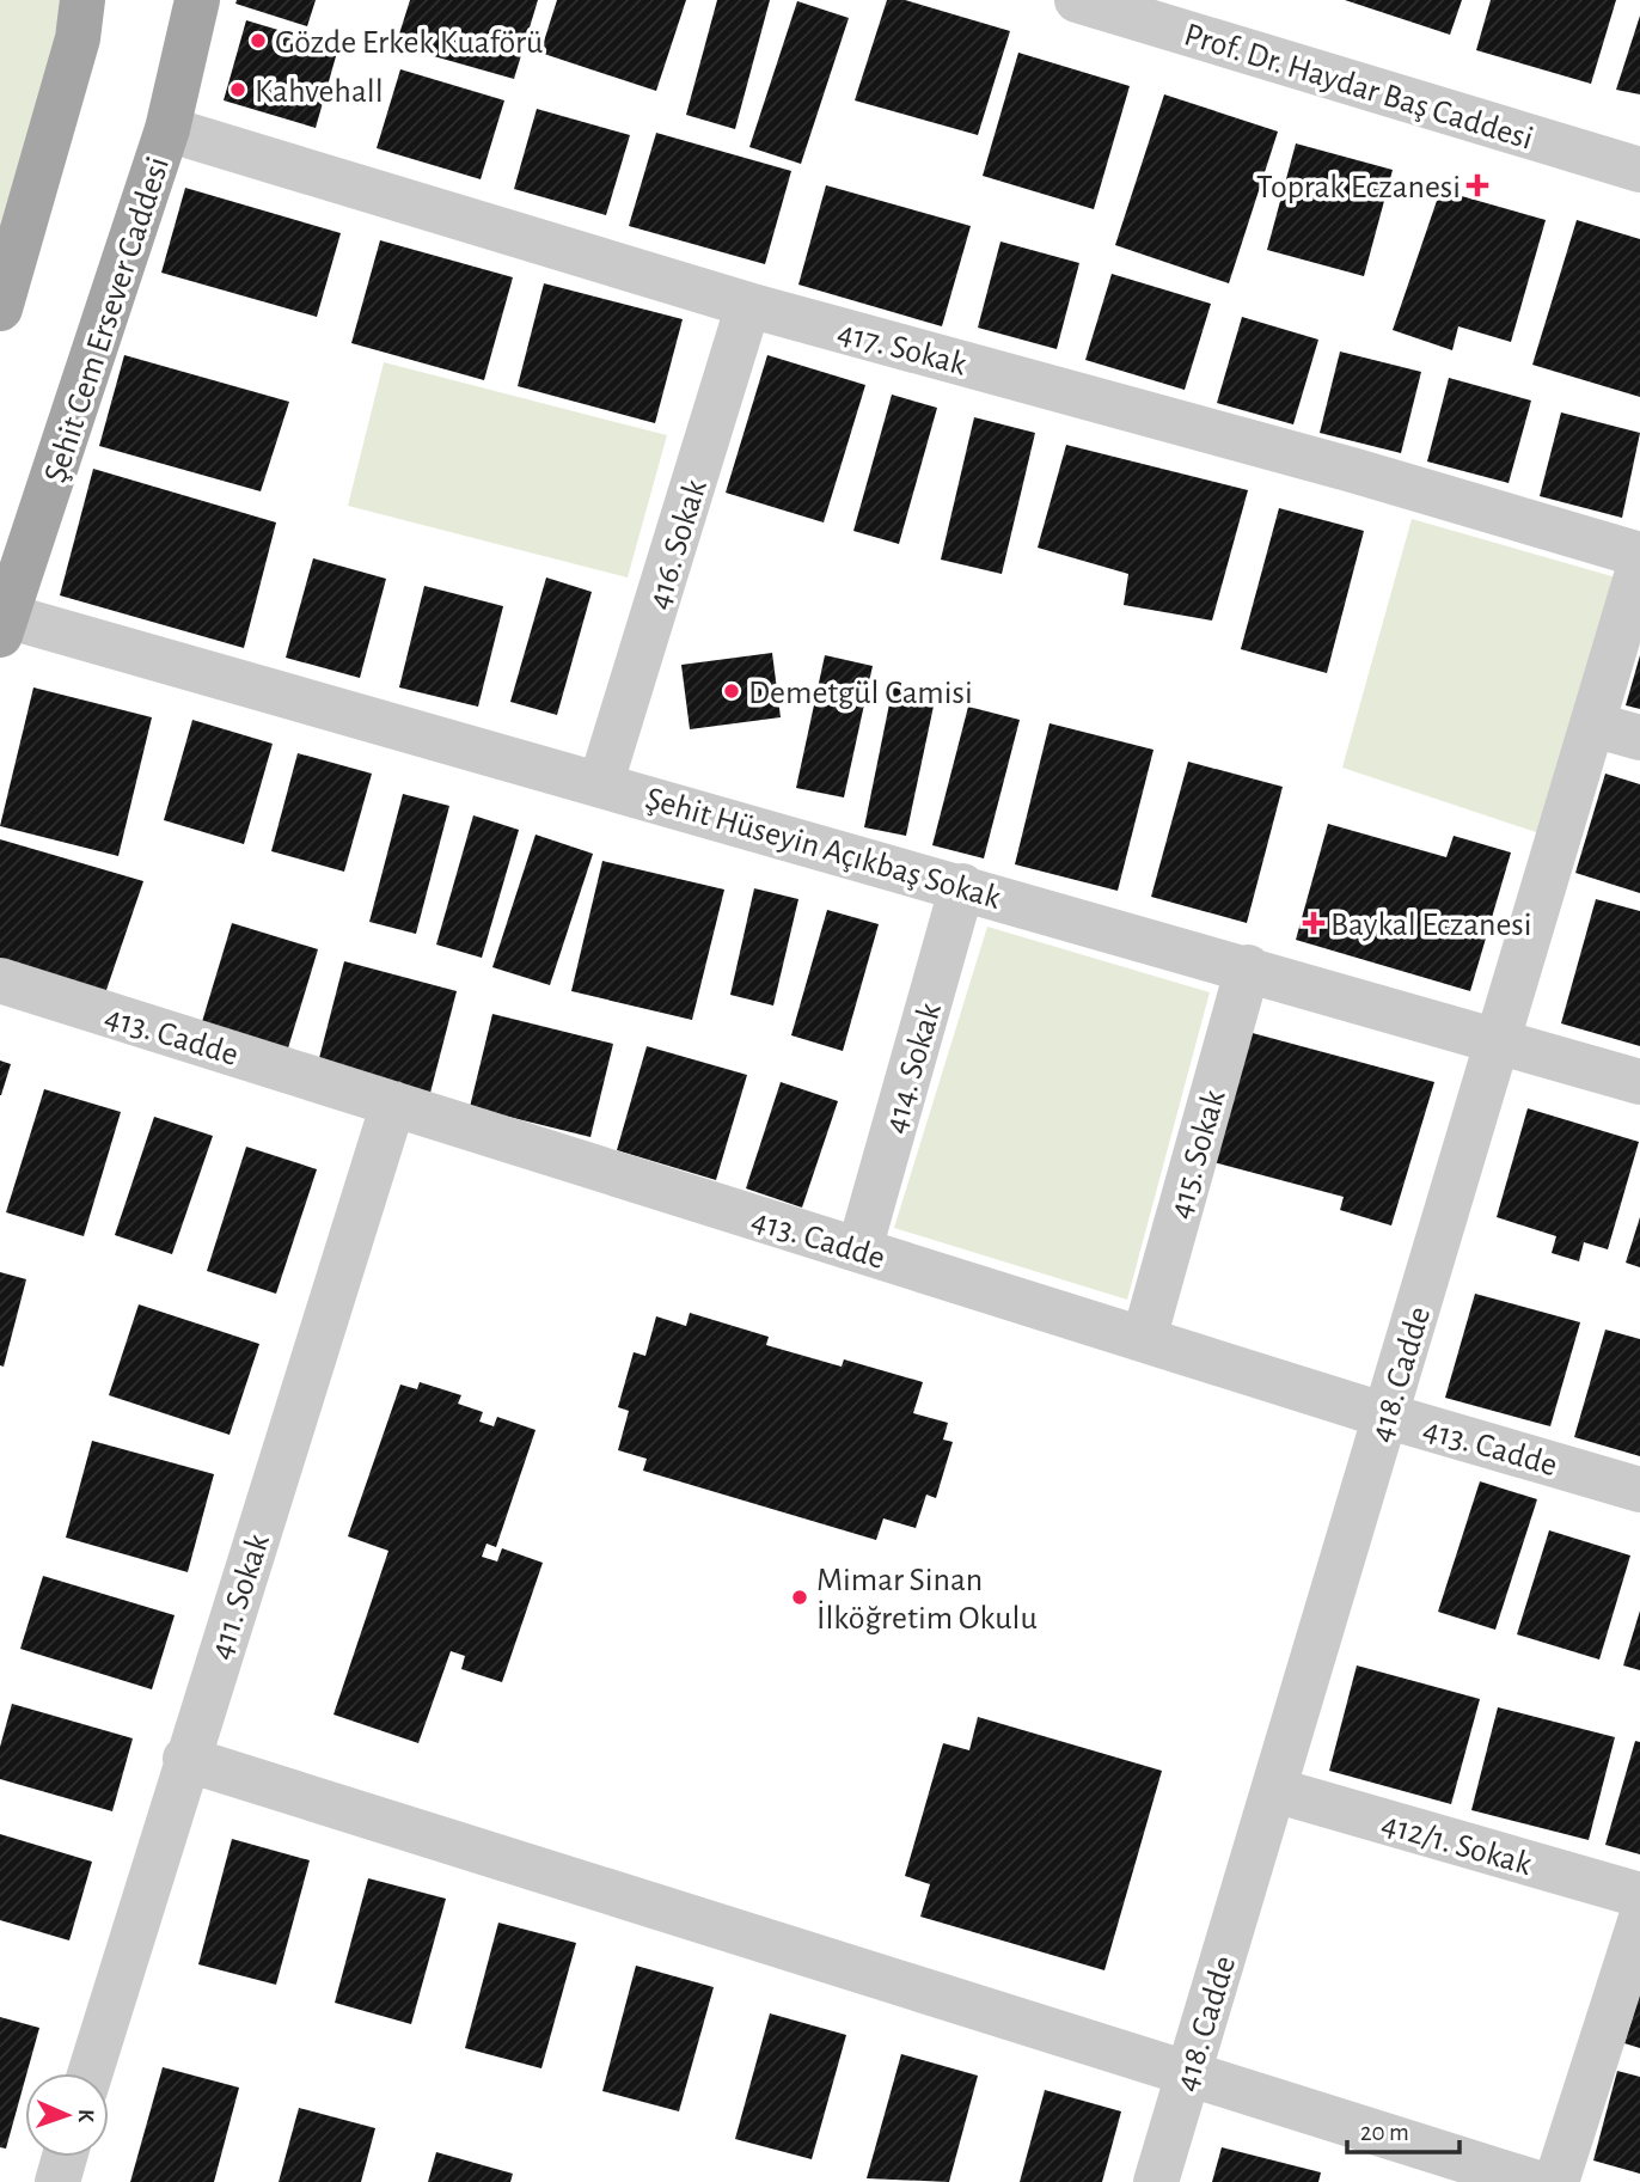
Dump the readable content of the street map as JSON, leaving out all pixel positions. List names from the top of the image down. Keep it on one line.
{"streets":{"main road":["Şehit Cem Ersever Caddesi"],"street":["Prof. Dr. Haydar Baş Caddesi","417. Sokak","416. Sokak","Şehit Hüseyin Açıkbaş Sokak","413. Cadde","414. Sokak","415. Sokak","418. Cadde","411. Sokak","412/1. Sokak"]},"crossings":[["Şehit Cem Ersever Caddesi","417. Sokak"],["Şehit Cem Ersever Caddesi","Şehit Hüseyin Açıkbaş Sokak"],["417. Sokak","416. Sokak"],["416. Sokak","Şehit Hüseyin Açıkbaş Sokak"],["Şehit Hüseyin Açıkbaş Sokak","414. Sokak"],["Şehit Hüseyin Açıkbaş Sokak","415. Sokak"],["Şehit Hüseyin Açıkbaş Sokak","418. Cadde"],["413. Cadde","414. Sokak"],["413. Cadde","415. Sokak"],["413. Cadde","418. Cadde"],["413. Cadde","411. Sokak"],["418. Cadde","412/1. Sokak"]],"places":{"other":["Gözde Erkek Kuaförü","Kahvehall","Demetgül Camisi","Mimar Sinan İlköğretim Okulu"],"health":["Toprak Eczanesi","Baykal Eczanesi"]},"scale_bar":"20 m","north":"right"}
